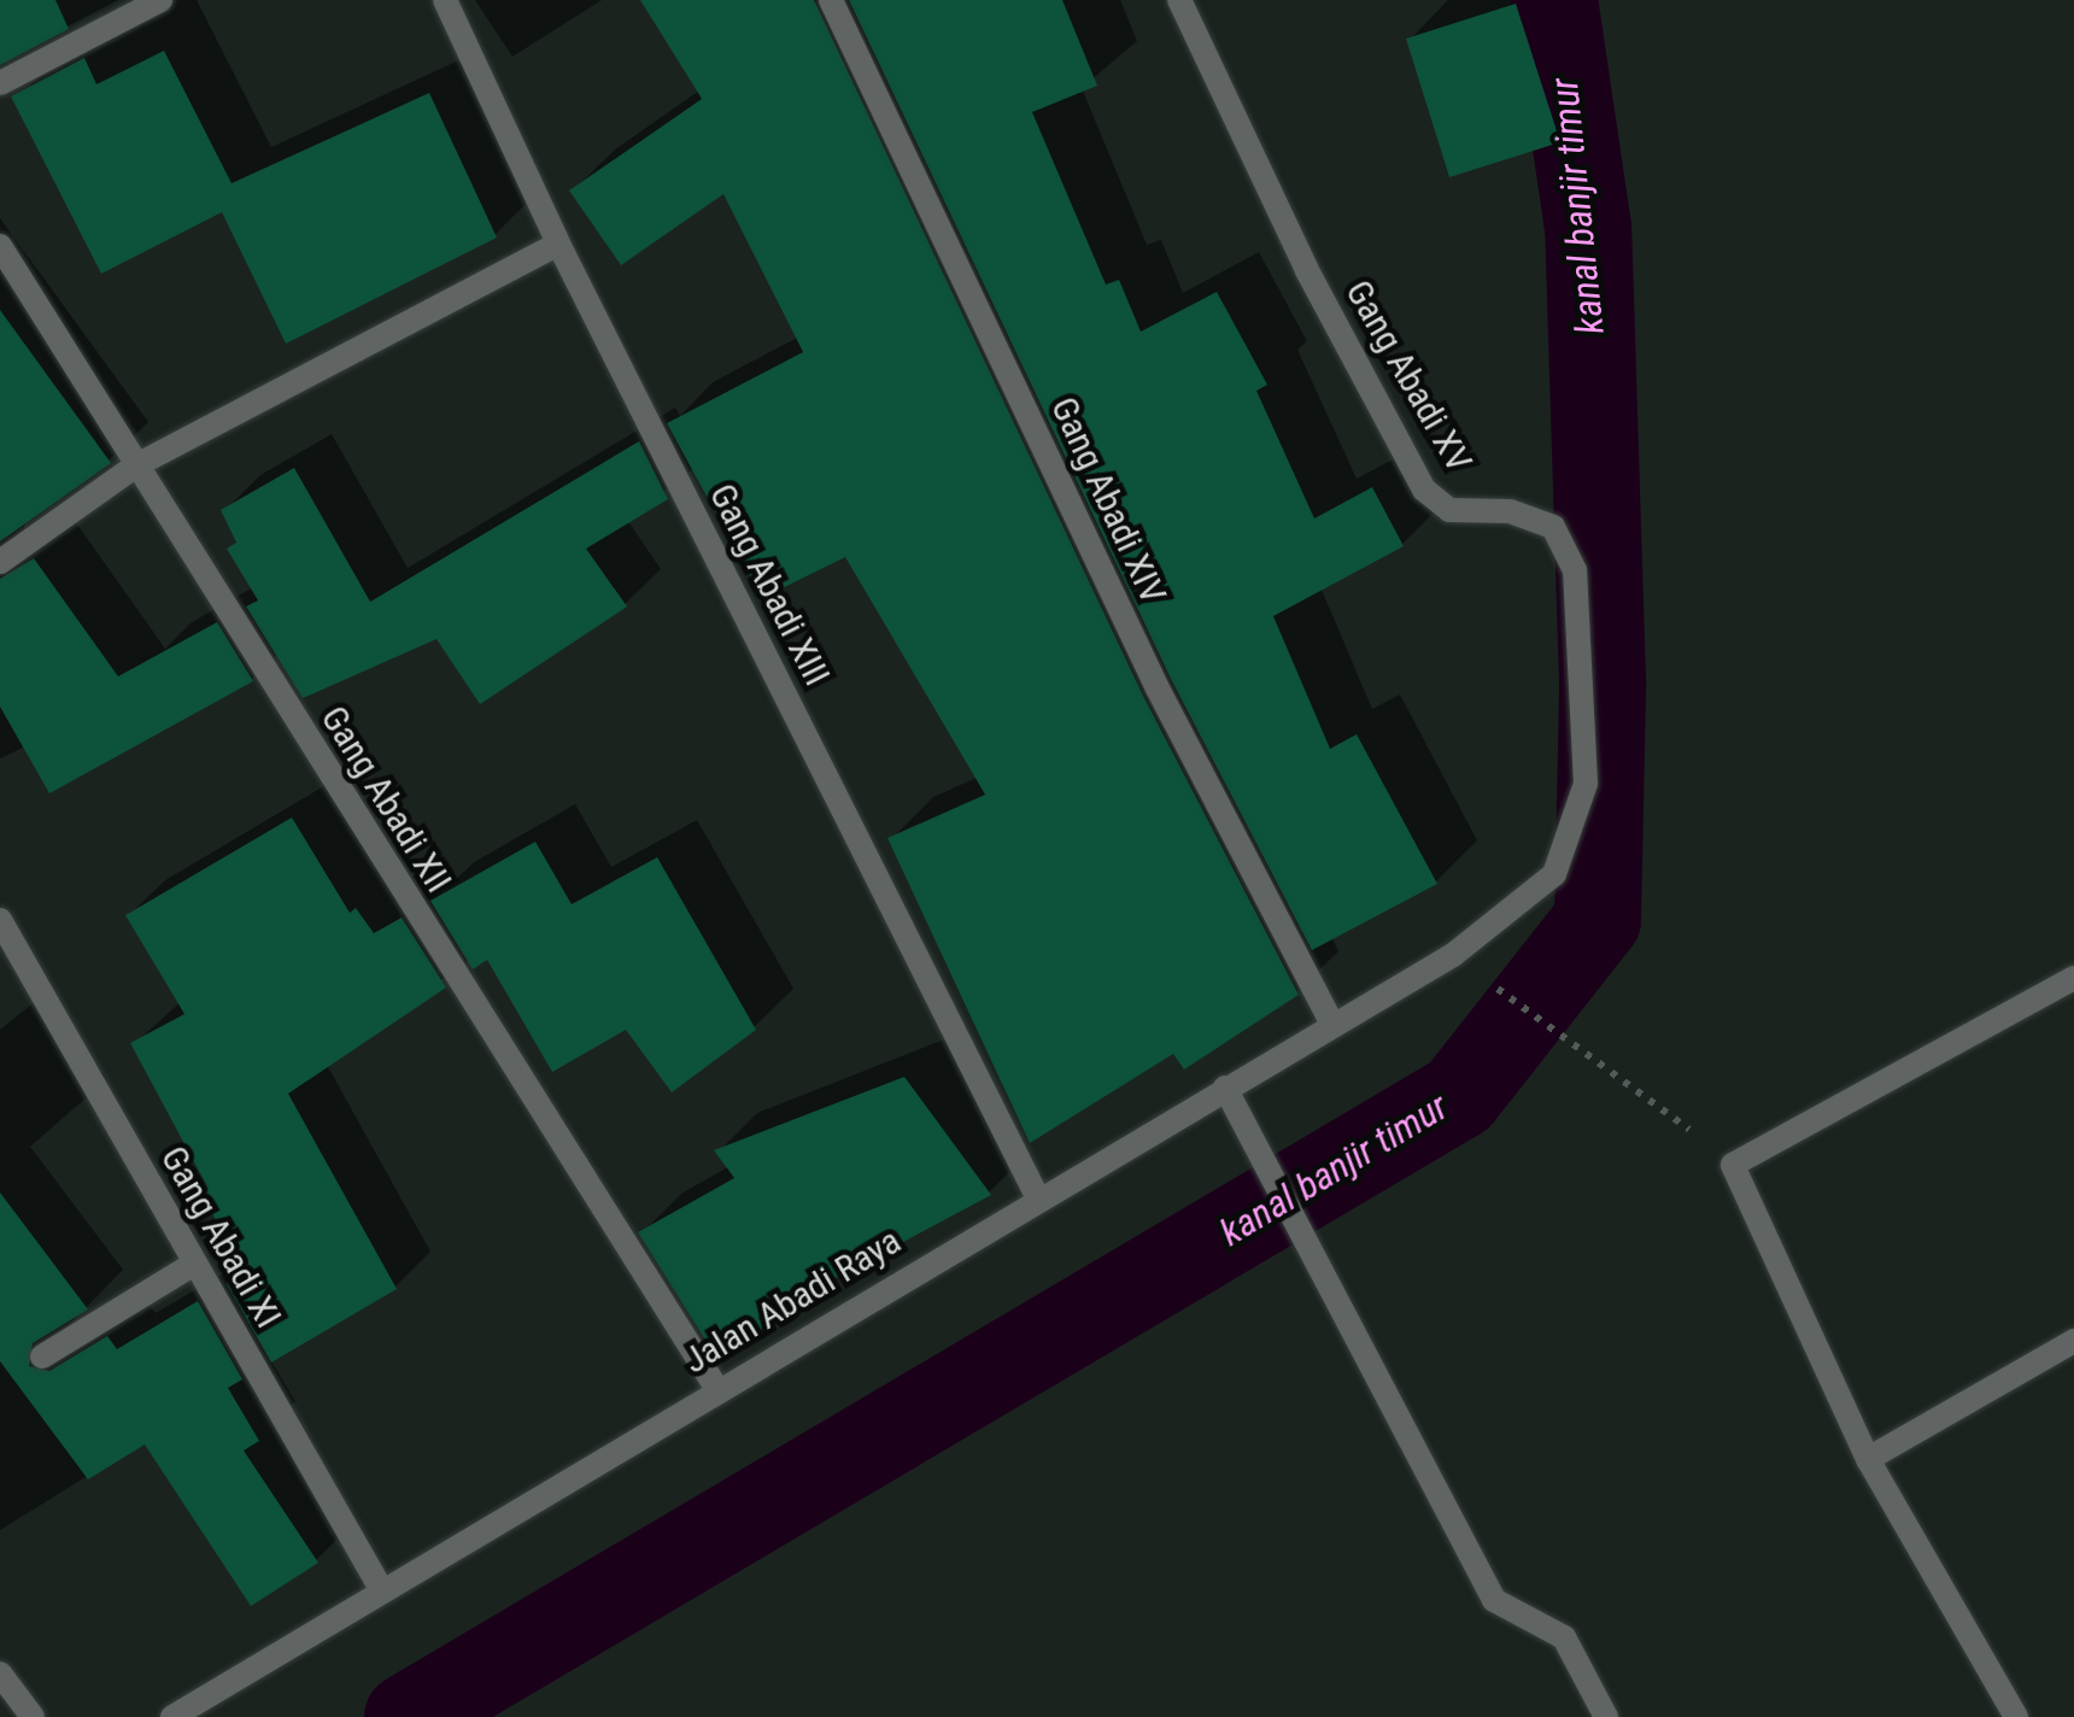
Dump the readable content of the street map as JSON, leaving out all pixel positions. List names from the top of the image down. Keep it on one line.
{"streets":{"street":["Gang Abadi XV","Gang Abadi XIV","Gang Abadi XIII","Gang Abadi XII","Gang Abadi XI","Jalan Abadi Raya"]},"crossings":[["Gang Abadi XV","Jalan Abadi Raya"],["Gang Abadi XIV","Jalan Abadi Raya"],["Gang Abadi XIII","Jalan Abadi Raya"],["Gang Abadi XII","Jalan Abadi Raya"],["Gang Abadi XI","Jalan Abadi Raya"]],"water":["kanal banjir timur"]}
